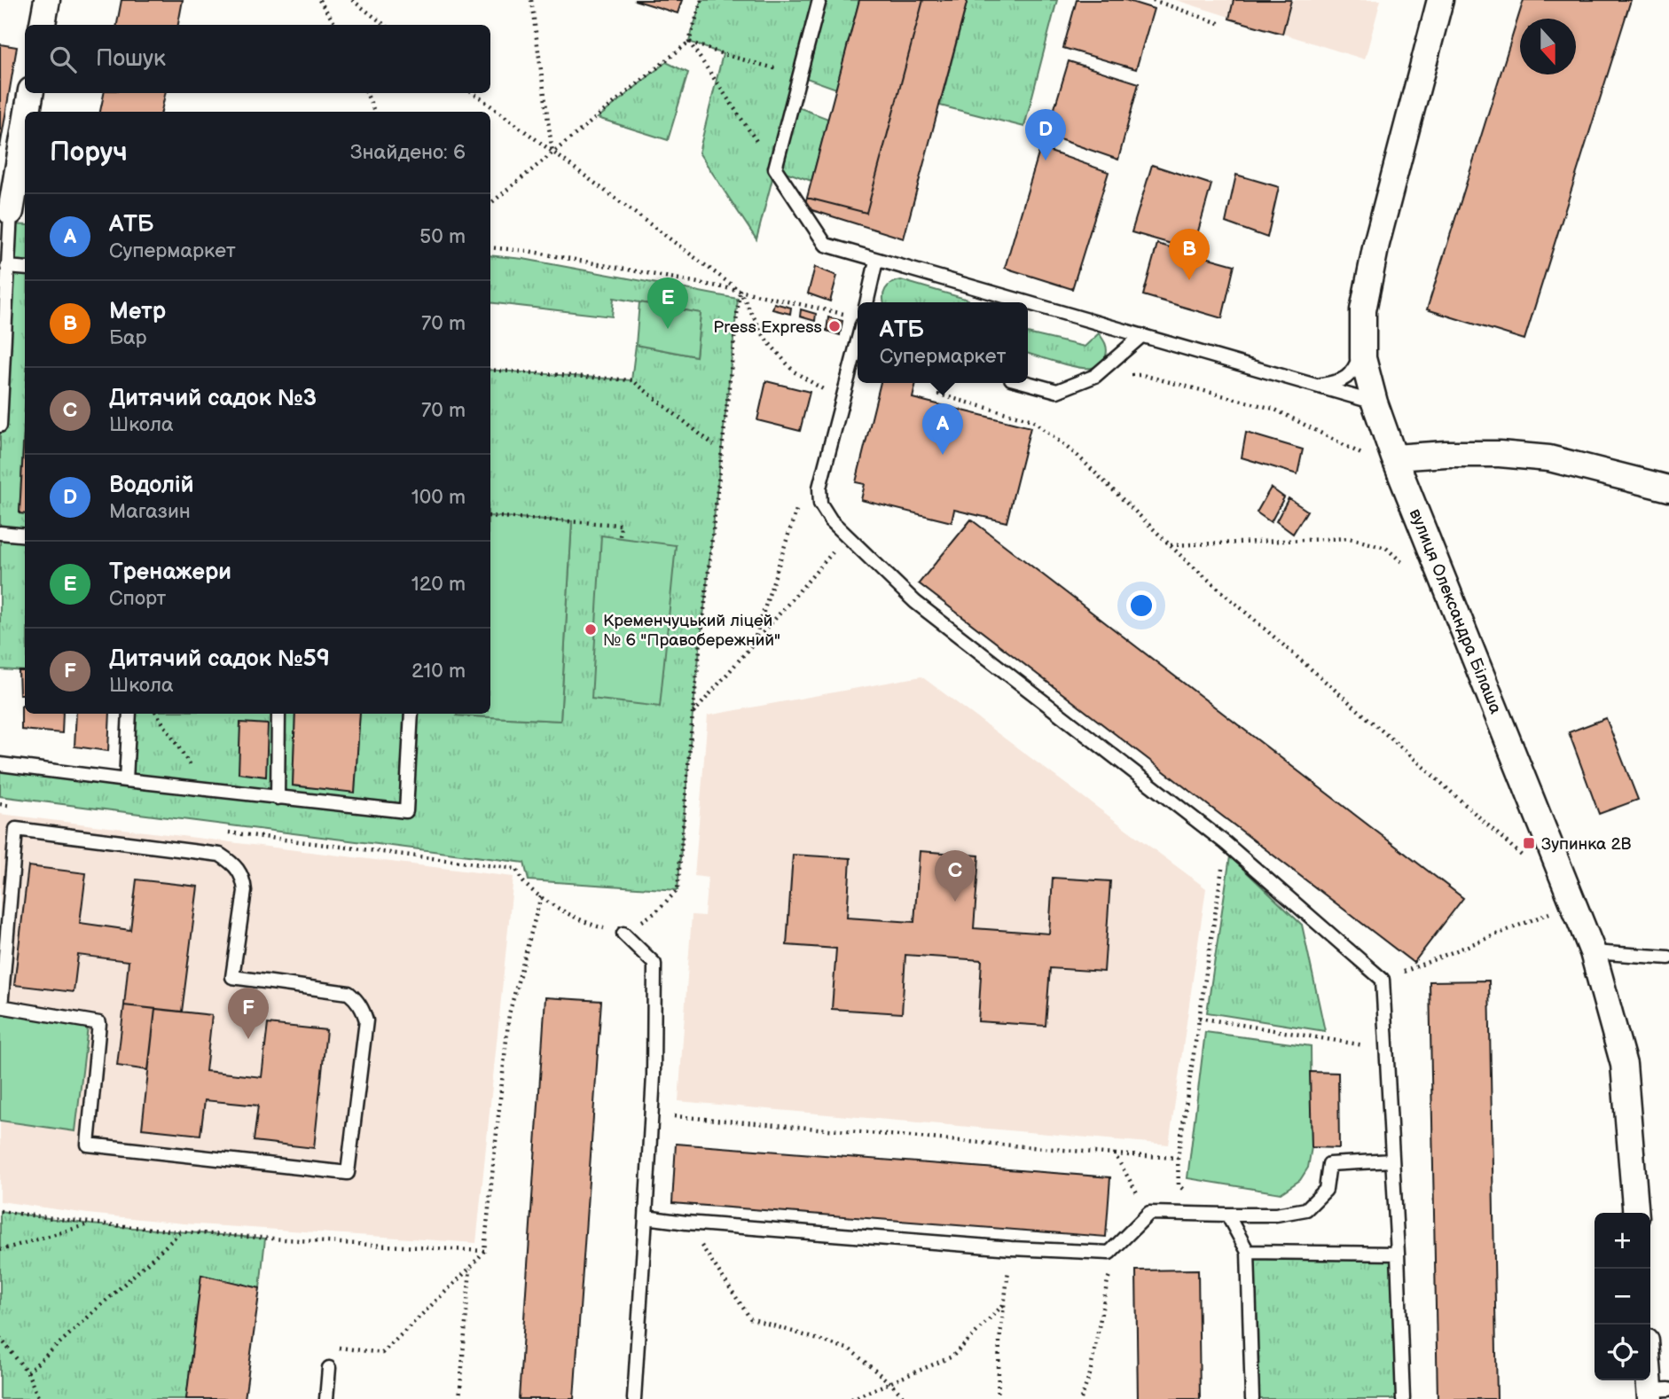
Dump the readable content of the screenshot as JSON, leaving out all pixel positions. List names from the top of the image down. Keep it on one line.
{"streets":{"street":["вулиця Олександра Білаша"]},"places":{"other":["Press Express","Кременчуцький ліцей № 6 \"Правобережний\""],"transit":["Зупинка 2В"]},"north":"bottom","page":{"search":"Пошук","pins":["D","B","E","A","C","F"],"heading":["Поруч","Знайдено: 6"],"list":[{"mark":"A","name":"АТБ","note":"Супермаркет","value":"50 m"},{"mark":"B","name":"Метр","note":"Бар","value":"70 m"},{"mark":"C","name":"Дитячий садок №3","note":"Школа","value":"70 m"},{"mark":"D","name":"Водолій","note":"Магазин","value":"100 m"},{"mark":"E","name":"Тренажери","note":"Спорт","value":"120 m"},{"mark":"F","name":"Дитячий садок №59","note":"Школа","value":"210 m"}],"popup":["АТБ","Супермаркет"],"map_buttons":["+","−"]}}
